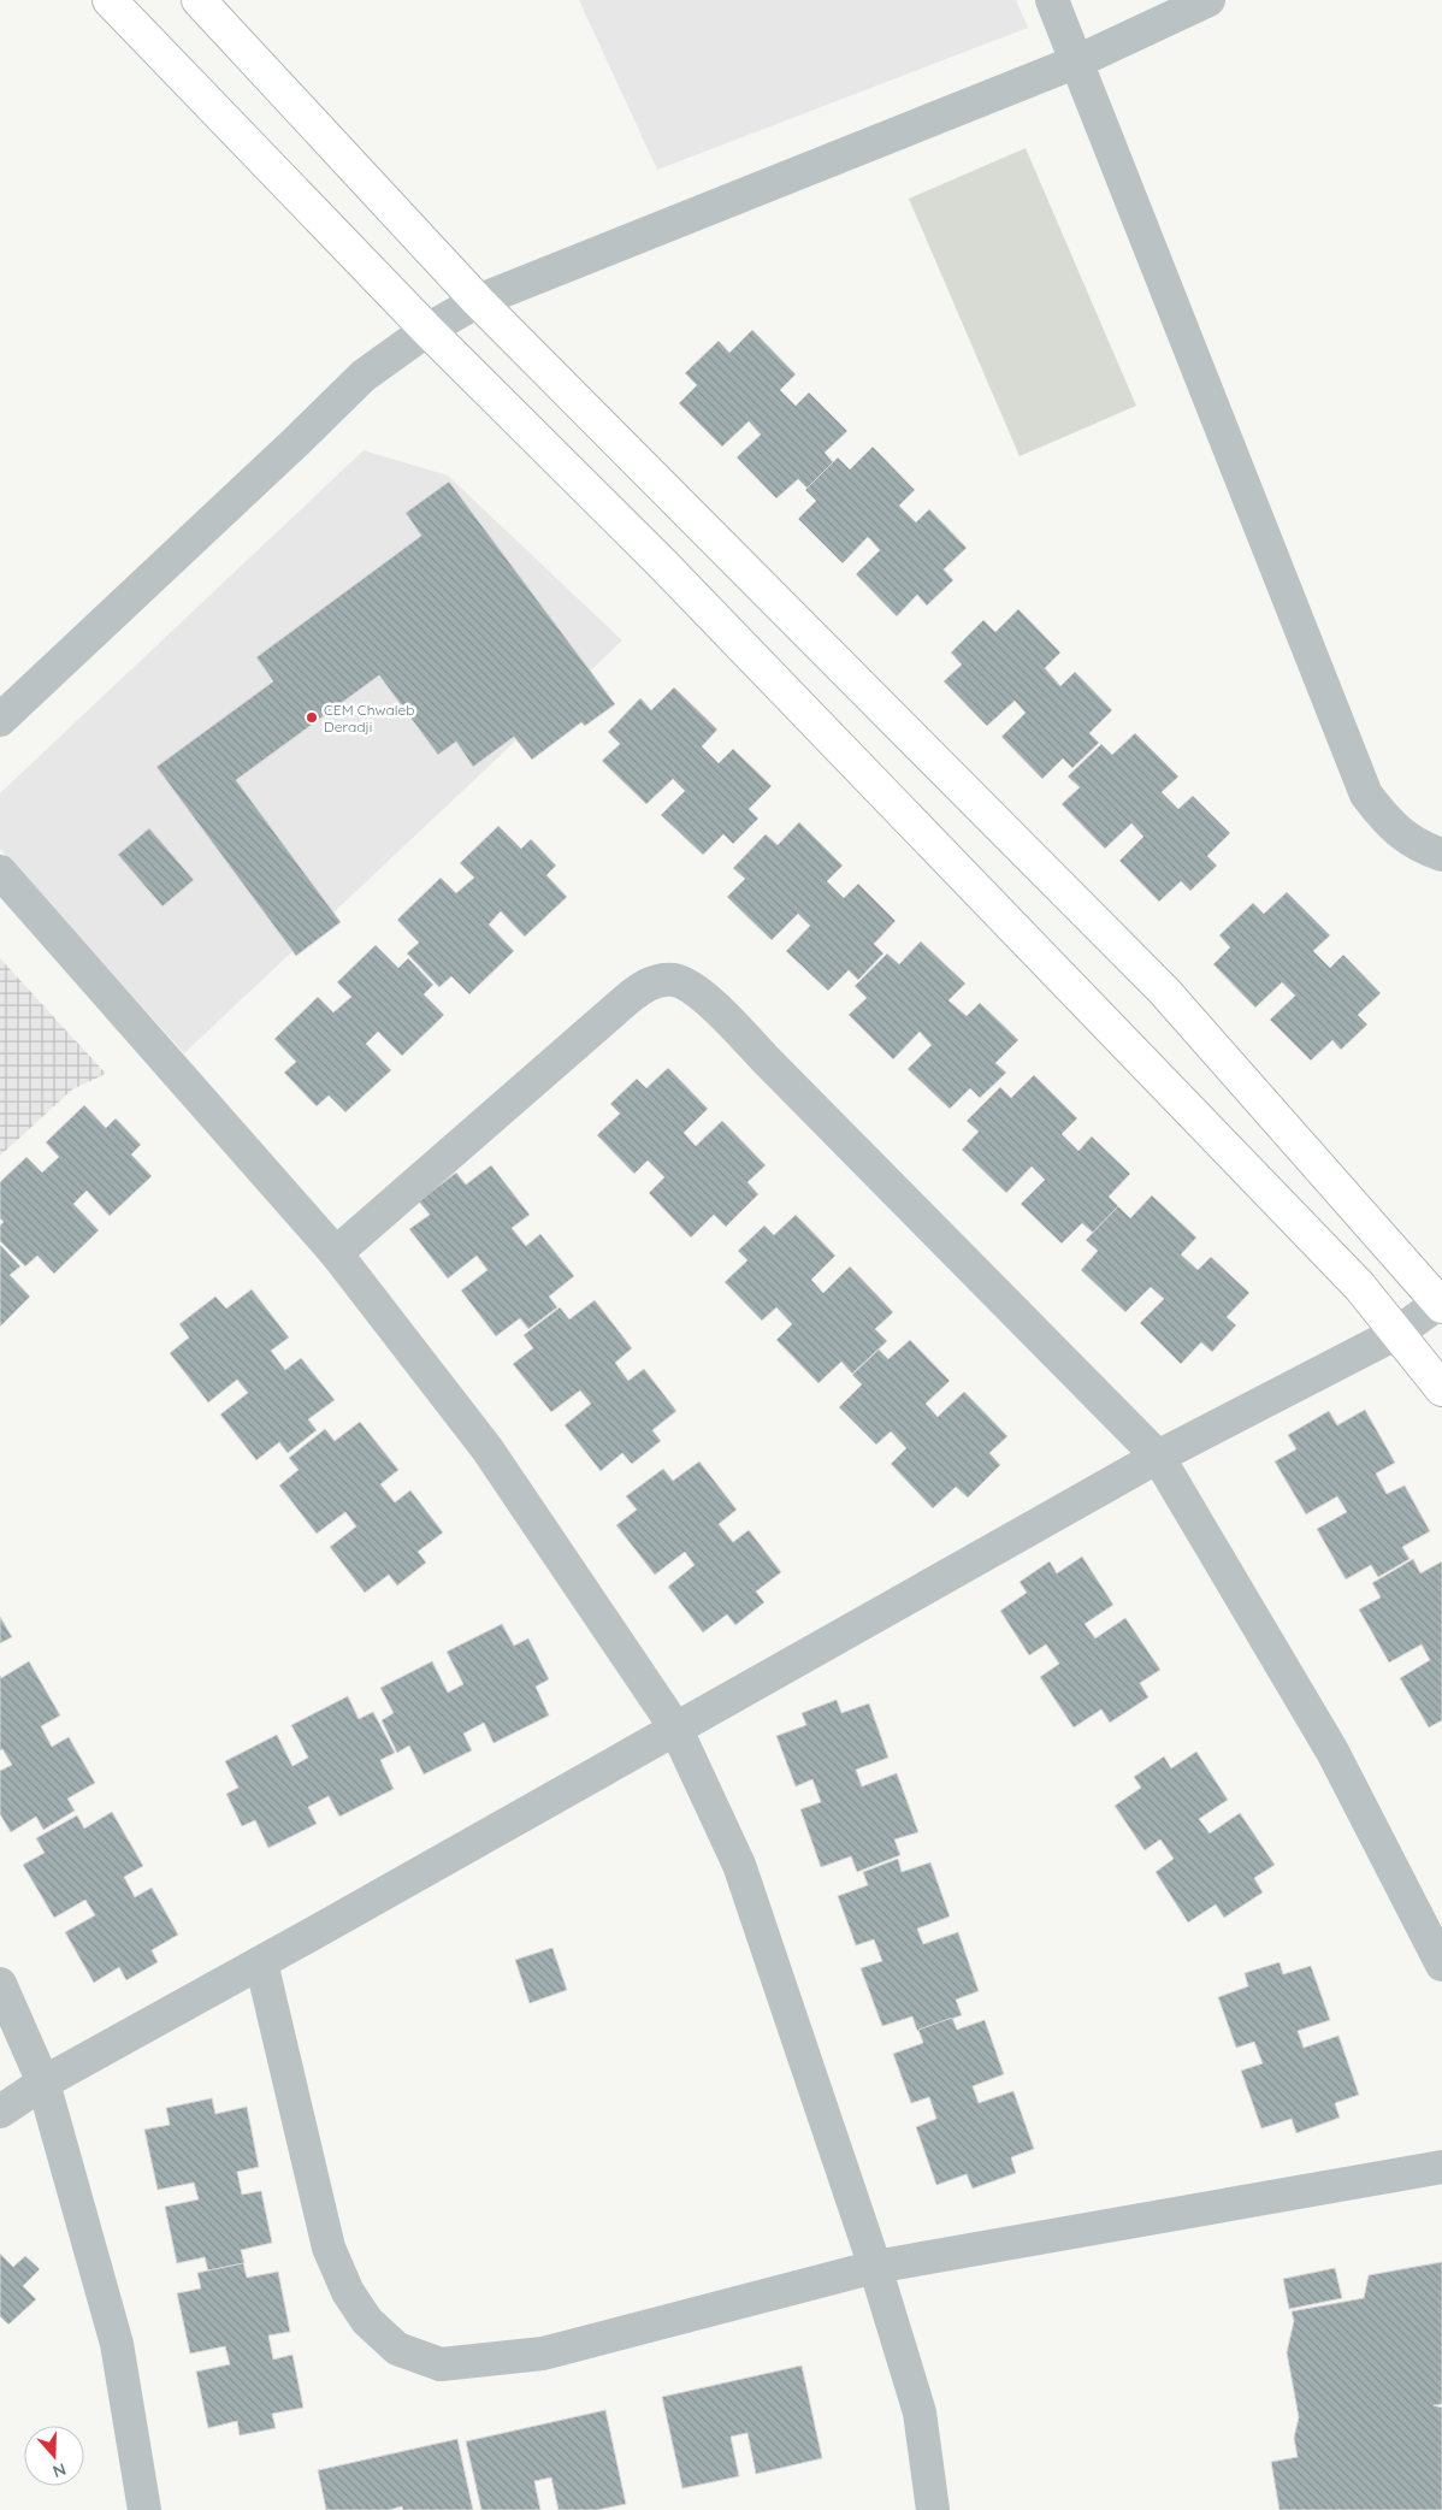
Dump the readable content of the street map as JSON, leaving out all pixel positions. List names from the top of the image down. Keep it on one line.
{"places":["CEM Chwaleb Deradji"],"north":"bottom"}
